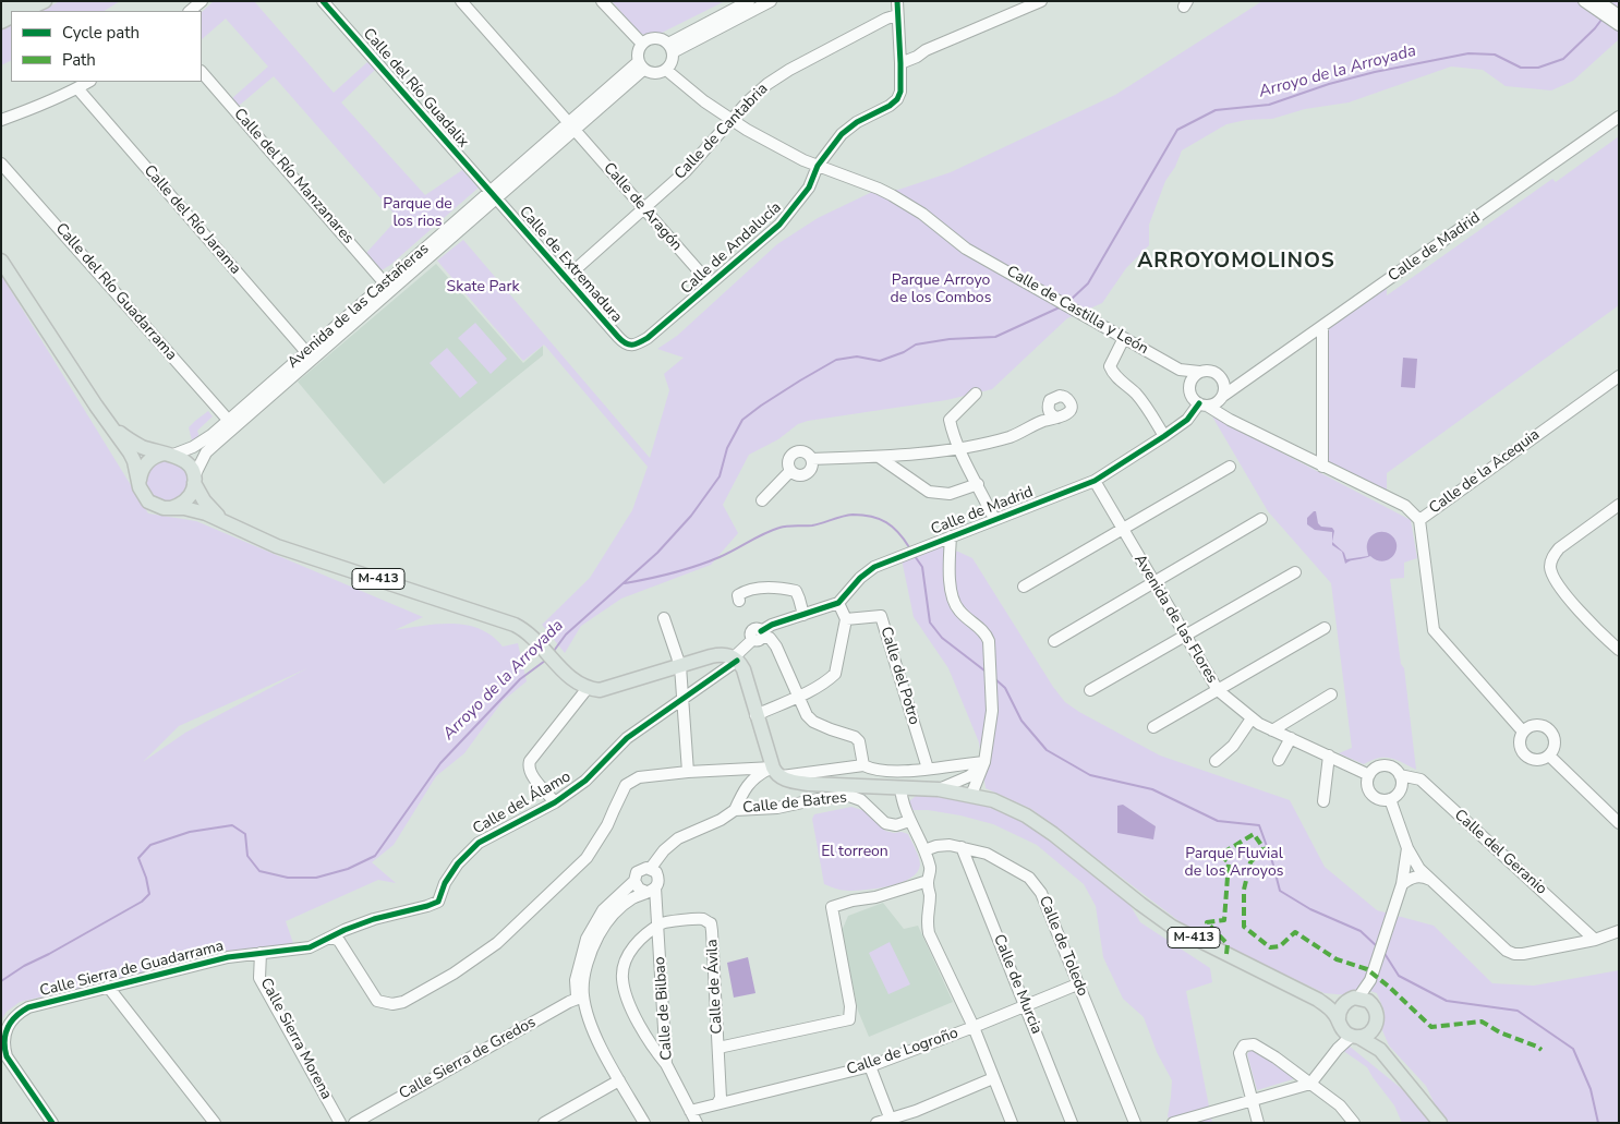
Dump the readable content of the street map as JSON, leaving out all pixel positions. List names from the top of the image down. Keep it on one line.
{"streets":{"main road":["M-413"],"street":["Calle del Río Guadalix","Calle de Cantabria","Calle del Río Manzanares","Calle de Aragón","Calle del Río Jarama","Calle de Madrid","Calle de Andalucía","Calle de Extremadura","Calle del Río Guadarrama","Avenida de las Castañeras","Calle de Castilla y León","Calle de la Acequia","Avenida de las Flores","Calle del Potro","Calle del Álamo","Calle de Batres","Calle del Geranio","Calle de Toledo","Calle Sierra de Guadarrama","Calle de Murcia","Calle de Ávila","Calle de Bilbao","Calle Sierra Morena","Calle de Logroño","Calle Sierra de Gredos"]},"crossings":[["Calle del Río Guadalix","Calle de Extremadura"],["Calle del Río Guadalix","Avenida de las Castañeras"],["Calle de Cantabria","Calle de Aragón"],["Calle de Cantabria","Calle de Extremadura"],["Calle de Cantabria","Calle de Castilla y León"],["Calle del Río Manzanares","Avenida de las Castañeras"],["Calle de Aragón","Calle de Andalucía"],["Calle de Aragón","Avenida de las Castañeras"],["Calle del Río Jarama","Avenida de las Castañeras"],["Calle de Madrid","Calle de Castilla y León"],["Calle de Madrid","Calle de la Acequia"],["Calle de Madrid","Avenida de las Flores"],["Calle de Andalucía","Calle de Extremadura"],["Calle de Andalucía","Calle de Castilla y León"],["Calle de Extremadura","Avenida de las Castañeras"],["Calle del Río Guadarrama","Avenida de las Castañeras"],["Avenida de las Castañeras","Calle de Castilla y León"],["Avenida de las Castañeras","M-413"],["Calle de Castilla y León","Calle de la Acequia"],["M-413","Calle de Batres"],["Avenida de las Flores","Calle del Geranio"],["Calle del Álamo","Calle Sierra de Guadarrama"],["Calle de Batres","Calle de Bilbao"],["Calle de Toledo","Calle de Murcia"],["Calle de Toledo","Calle de Logroño"],["Calle Sierra de Guadarrama","Calle Sierra Morena"],["Calle de Murcia","Calle de Logroño"],["Calle de Ávila","Calle de Bilbao"],["Calle de Ávila","Calle de Logroño"],["Calle de Bilbao","Calle de Logroño"]],"districts":["ARROYOMOLINOS"],"water":["Arroyo de la Arroyada"],"parks":["Parque de los rios","Parque Arroyo de los Combos","Skate Park","El torreon","Parque Fluvial de los Arroyos"],"legend":["Cycle path","Path"]}
